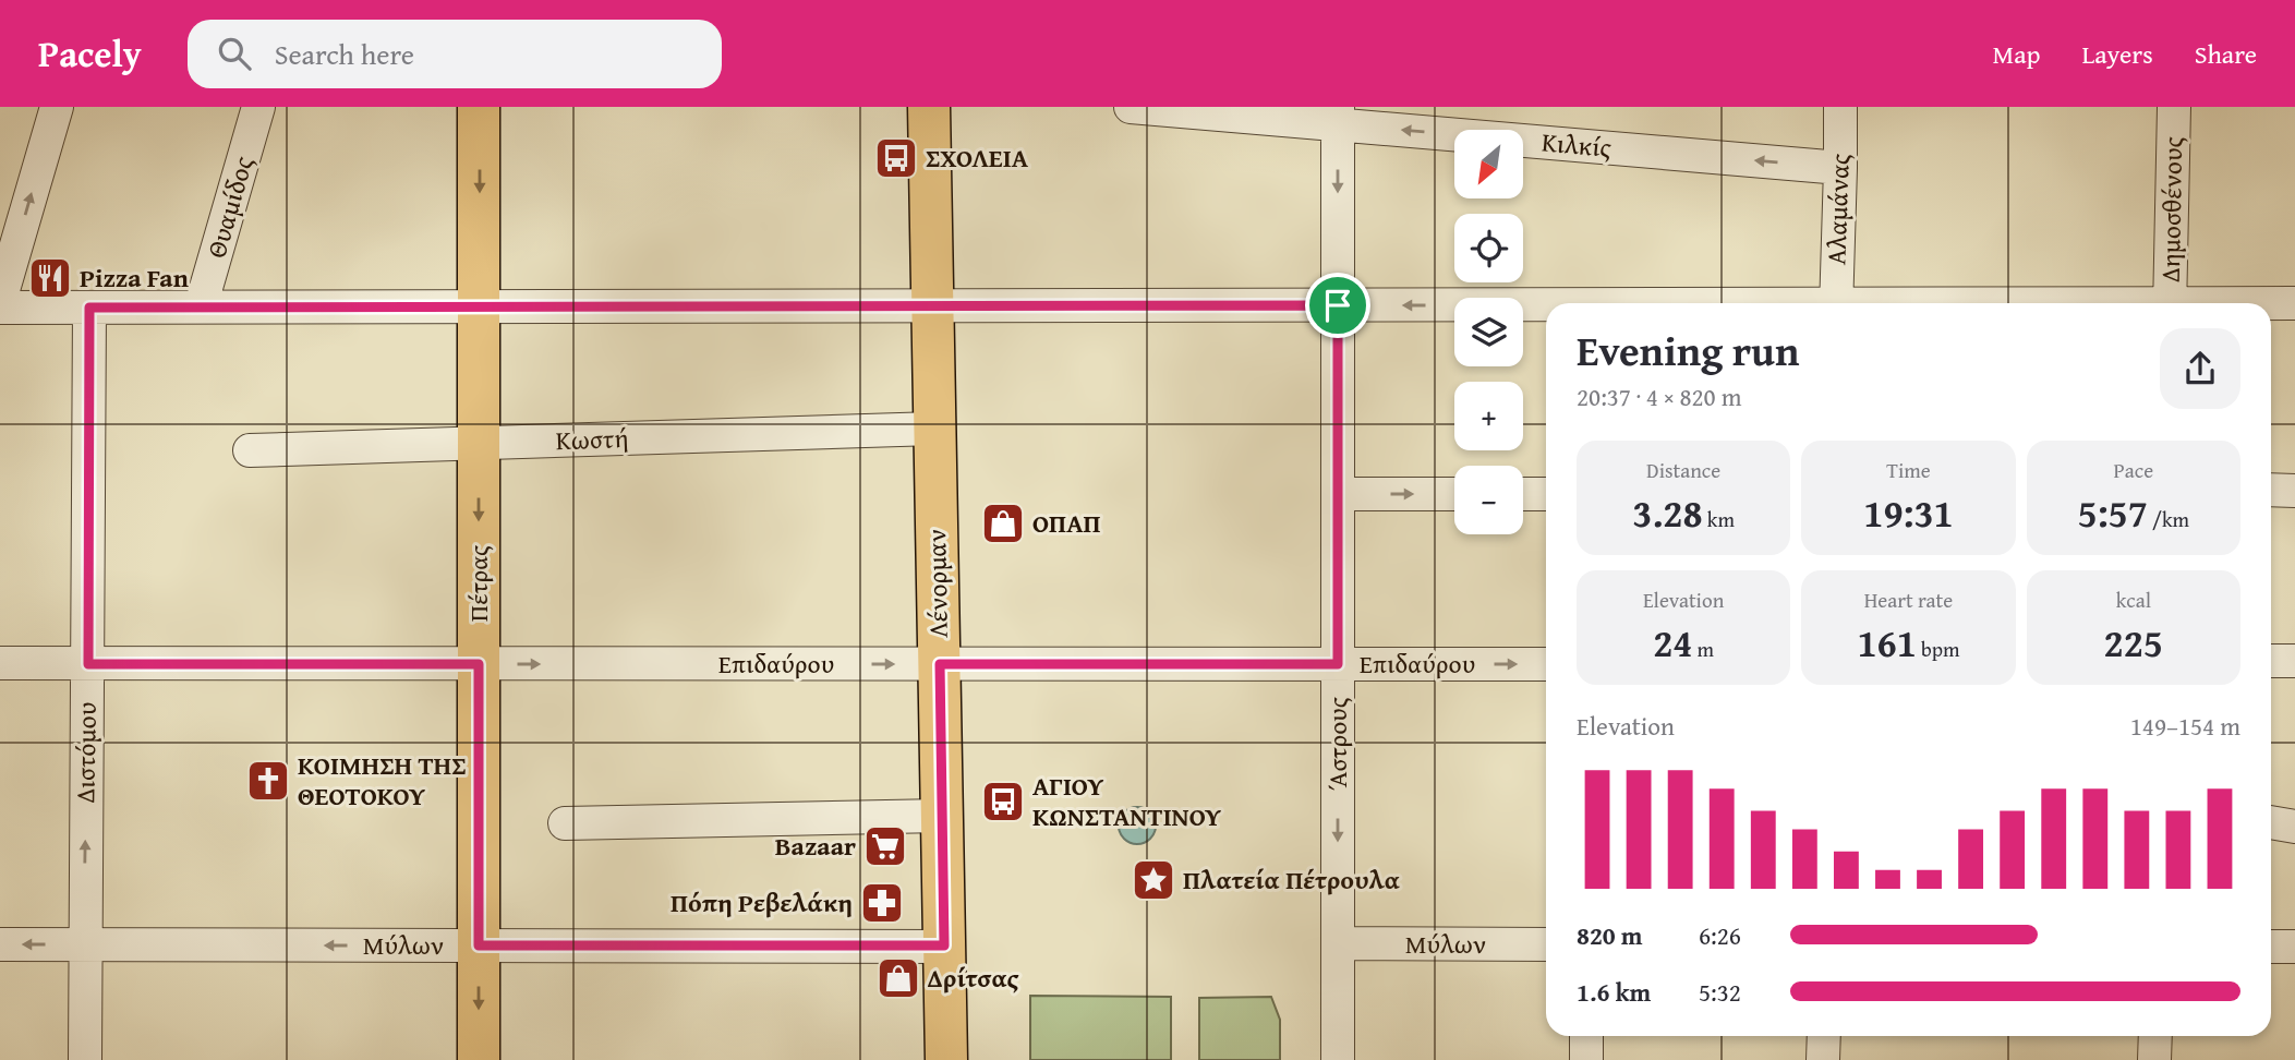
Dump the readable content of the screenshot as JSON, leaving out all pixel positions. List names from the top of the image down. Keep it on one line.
{"streets":{"main road":["Πέτρας","Λένορμαν"],"street":["Κιλκίς","Θυαμίδος","Αλαμάνας","Δημοσθένους","Κωστή","Επιδαύρου","Άστρους","Διστόμου","Μύλων"]},"crossings":[["Κιλκίς","Αλαμάνας"],["Κιλκίς","Άστρους"],["Κωστή","Πέτρας"],["Κωστή","Λένορμαν"],["Πέτρας","Επιδαύρου"],["Πέτρας","Μύλων"],["Λένορμαν","Επιδαύρου"],["Λένορμαν","Μύλων"],["Επιδαύρου","Άστρους"],["Επιδαύρου","Διστόμου"],["Άστρους","Μύλων"],["Διστόμου","Μύλων"]],"one_way":["Πέτρας","Άστρους","Διστόμου","Μύλων"],"places":{"bus stop":["ΣΧΟΛΕΙΑ","ΑΓΙΟΥ ΚΩΝΣΤΑΝΤΙΝΟΥ"],"restaurant":["Pizza Fan"],"shop":["ΟΠΑΠ","Δρίτσας"],"church":["ΚΟΙΜΗΣΗ ΤΗΣ ΘΕΟΤΟΚΟΥ"],"supermarket":["Bazaar"],"place":["Πλατεία Πέτρουλα"],"pharmacy":["Πόπη Ρεβελάκη"]},"north":"bottom left","page":{"header":"Pacely","search":"Search here","nav":["Map","Layers","Share"],"map_buttons":["+","−"],"heading":["Evening run","20:37 · 4 × 820 m"],"stats":[["Distance","3.28 km"],["Time","19:31"],["Pace","5:57 /km"],["Elevation","24 m"],["Heart rate","161 bpm"],["kcal","225"]],"chart":["Elevation","149–154 m"],"list":[{"name":"820 m","note":"6:26"},{"name":"1.6 km","note":"5:32"}]}}
